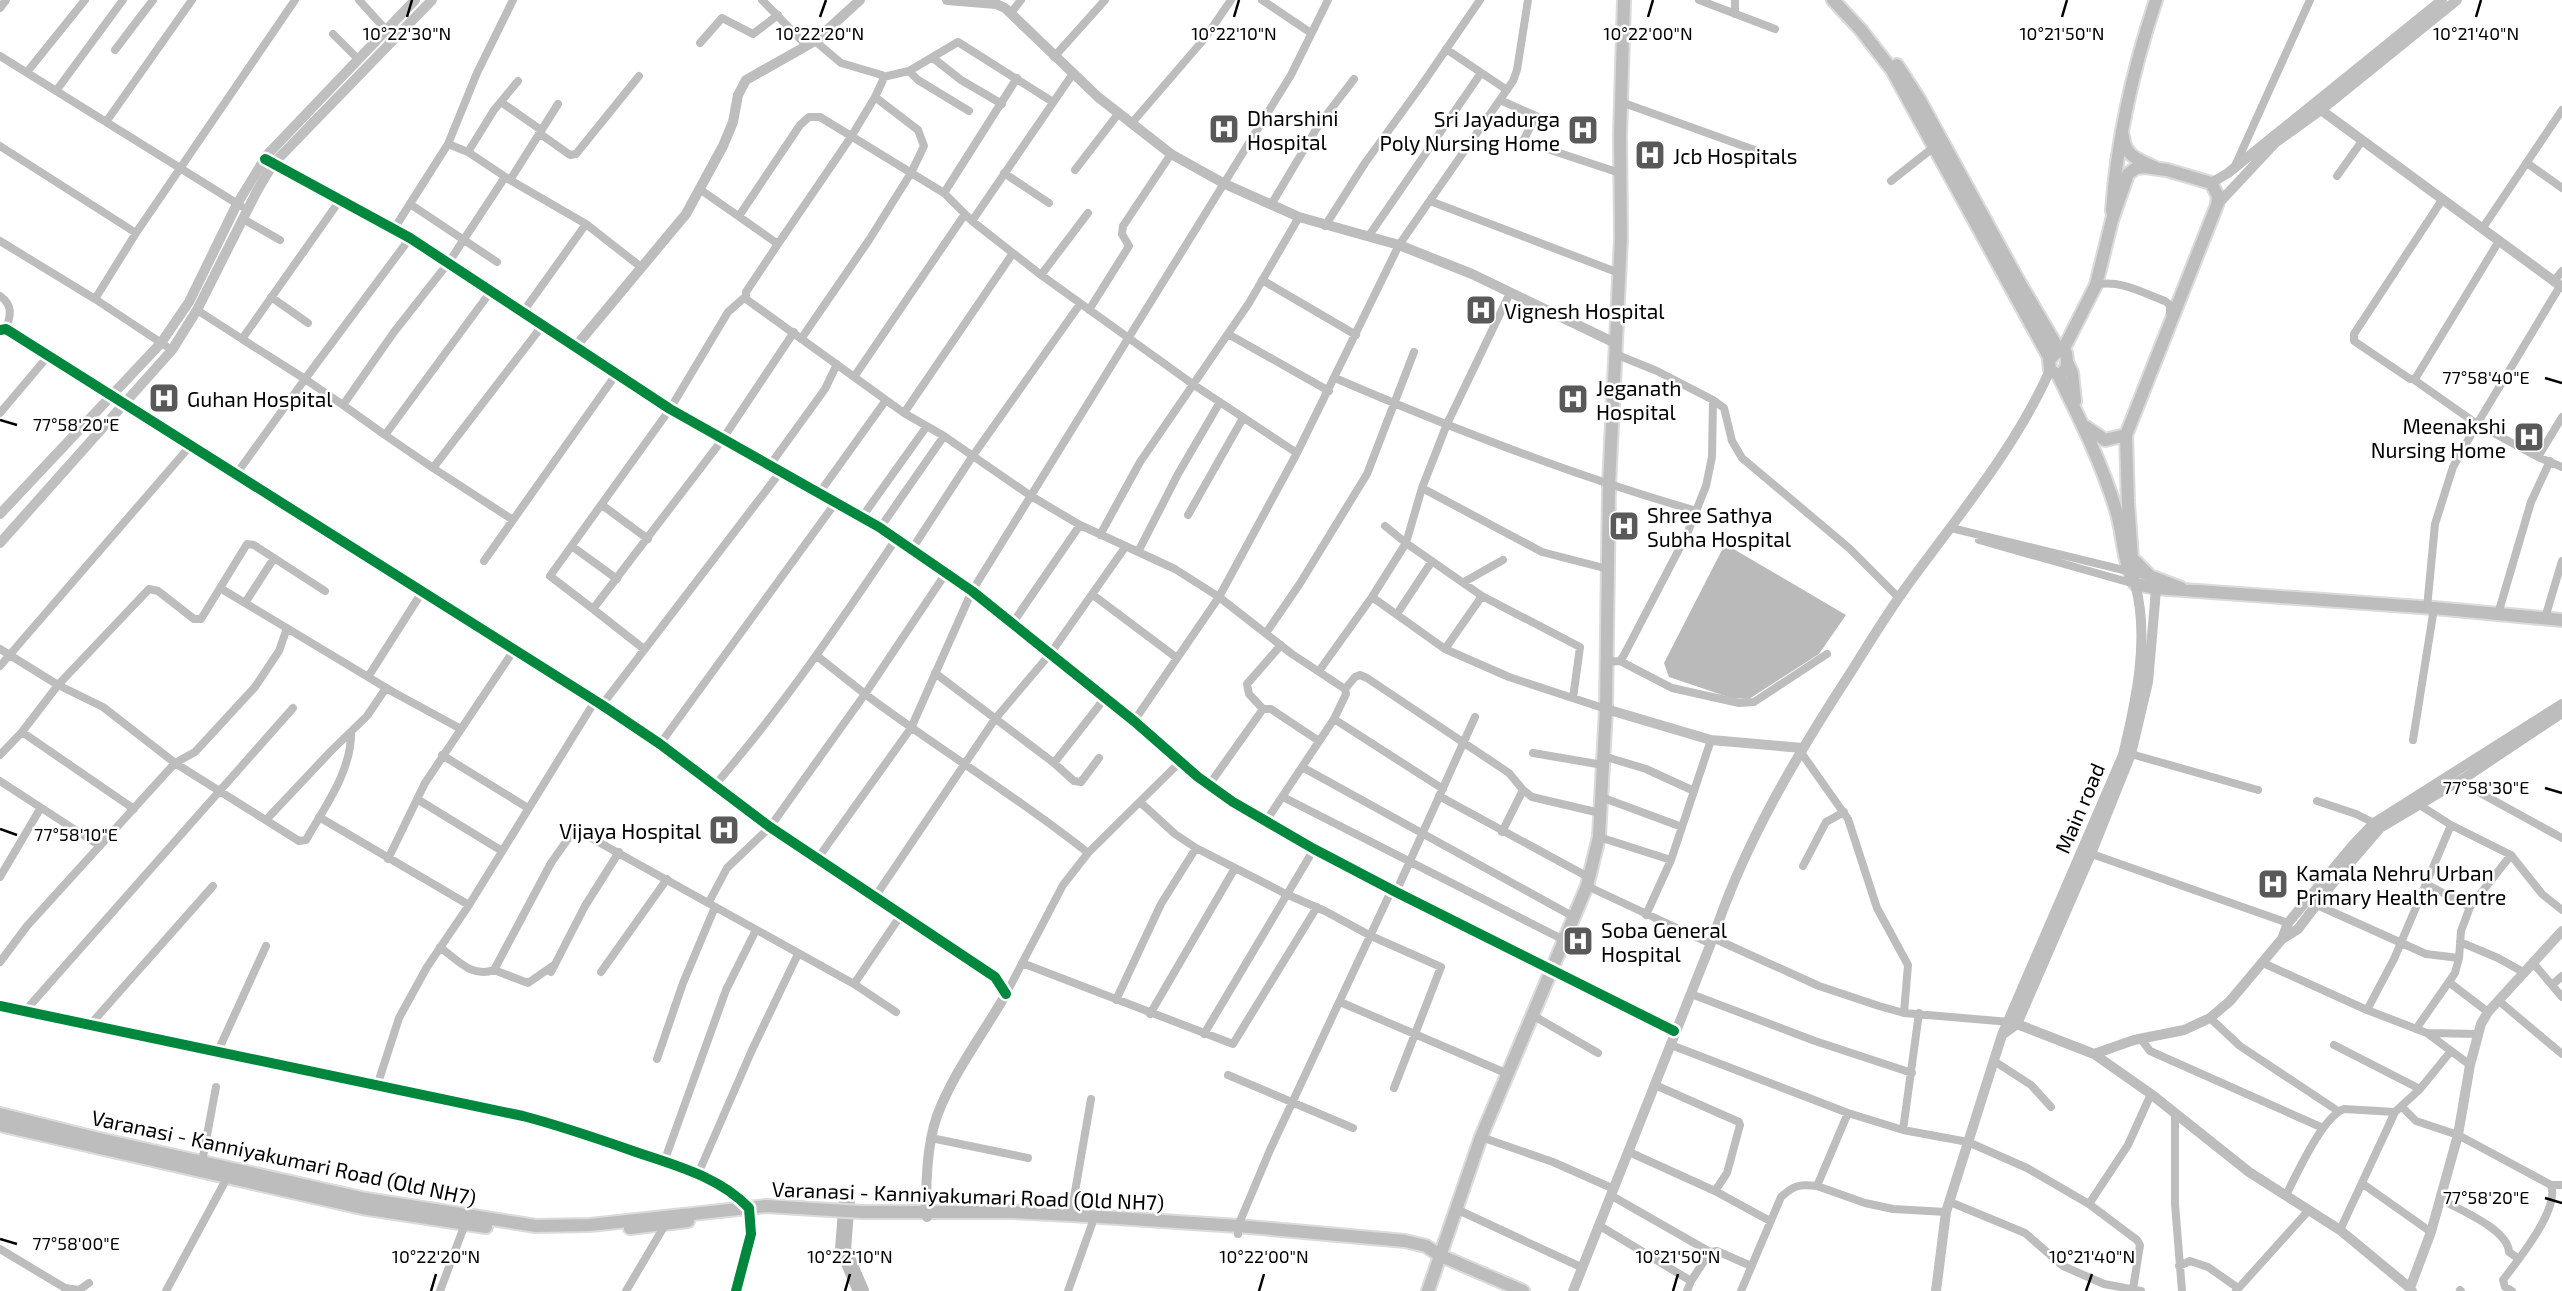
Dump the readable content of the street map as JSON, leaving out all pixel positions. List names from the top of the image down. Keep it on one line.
{"streets":{"main road":["Main road","Varanasi - Kanniyakumari Road (Old NH7)"]},"places":{"hospital":["Dharshini Hospital","Sri Jayadurga Poly Nursing Home","Jcb Hospitals","Vignesh Hospital","Guhan Hospital","Jeganath Hospital","Meenakshi Nursing Home","Shree Sathya Subha Hospital","Vijaya Hospital","Kamala Nehru Urban Primary Health Centre","Soba General Hospital"]},"coordinates":["10°22'30\"N","10°22'20\"N","10°22'10\"N","10°22'00\"N","10°21'50\"N","10°21'40\"N","77°58'40\"E","77°58'20\"E","77°58'30\"E","77°58'10\"E","77°58'00\"E"]}
